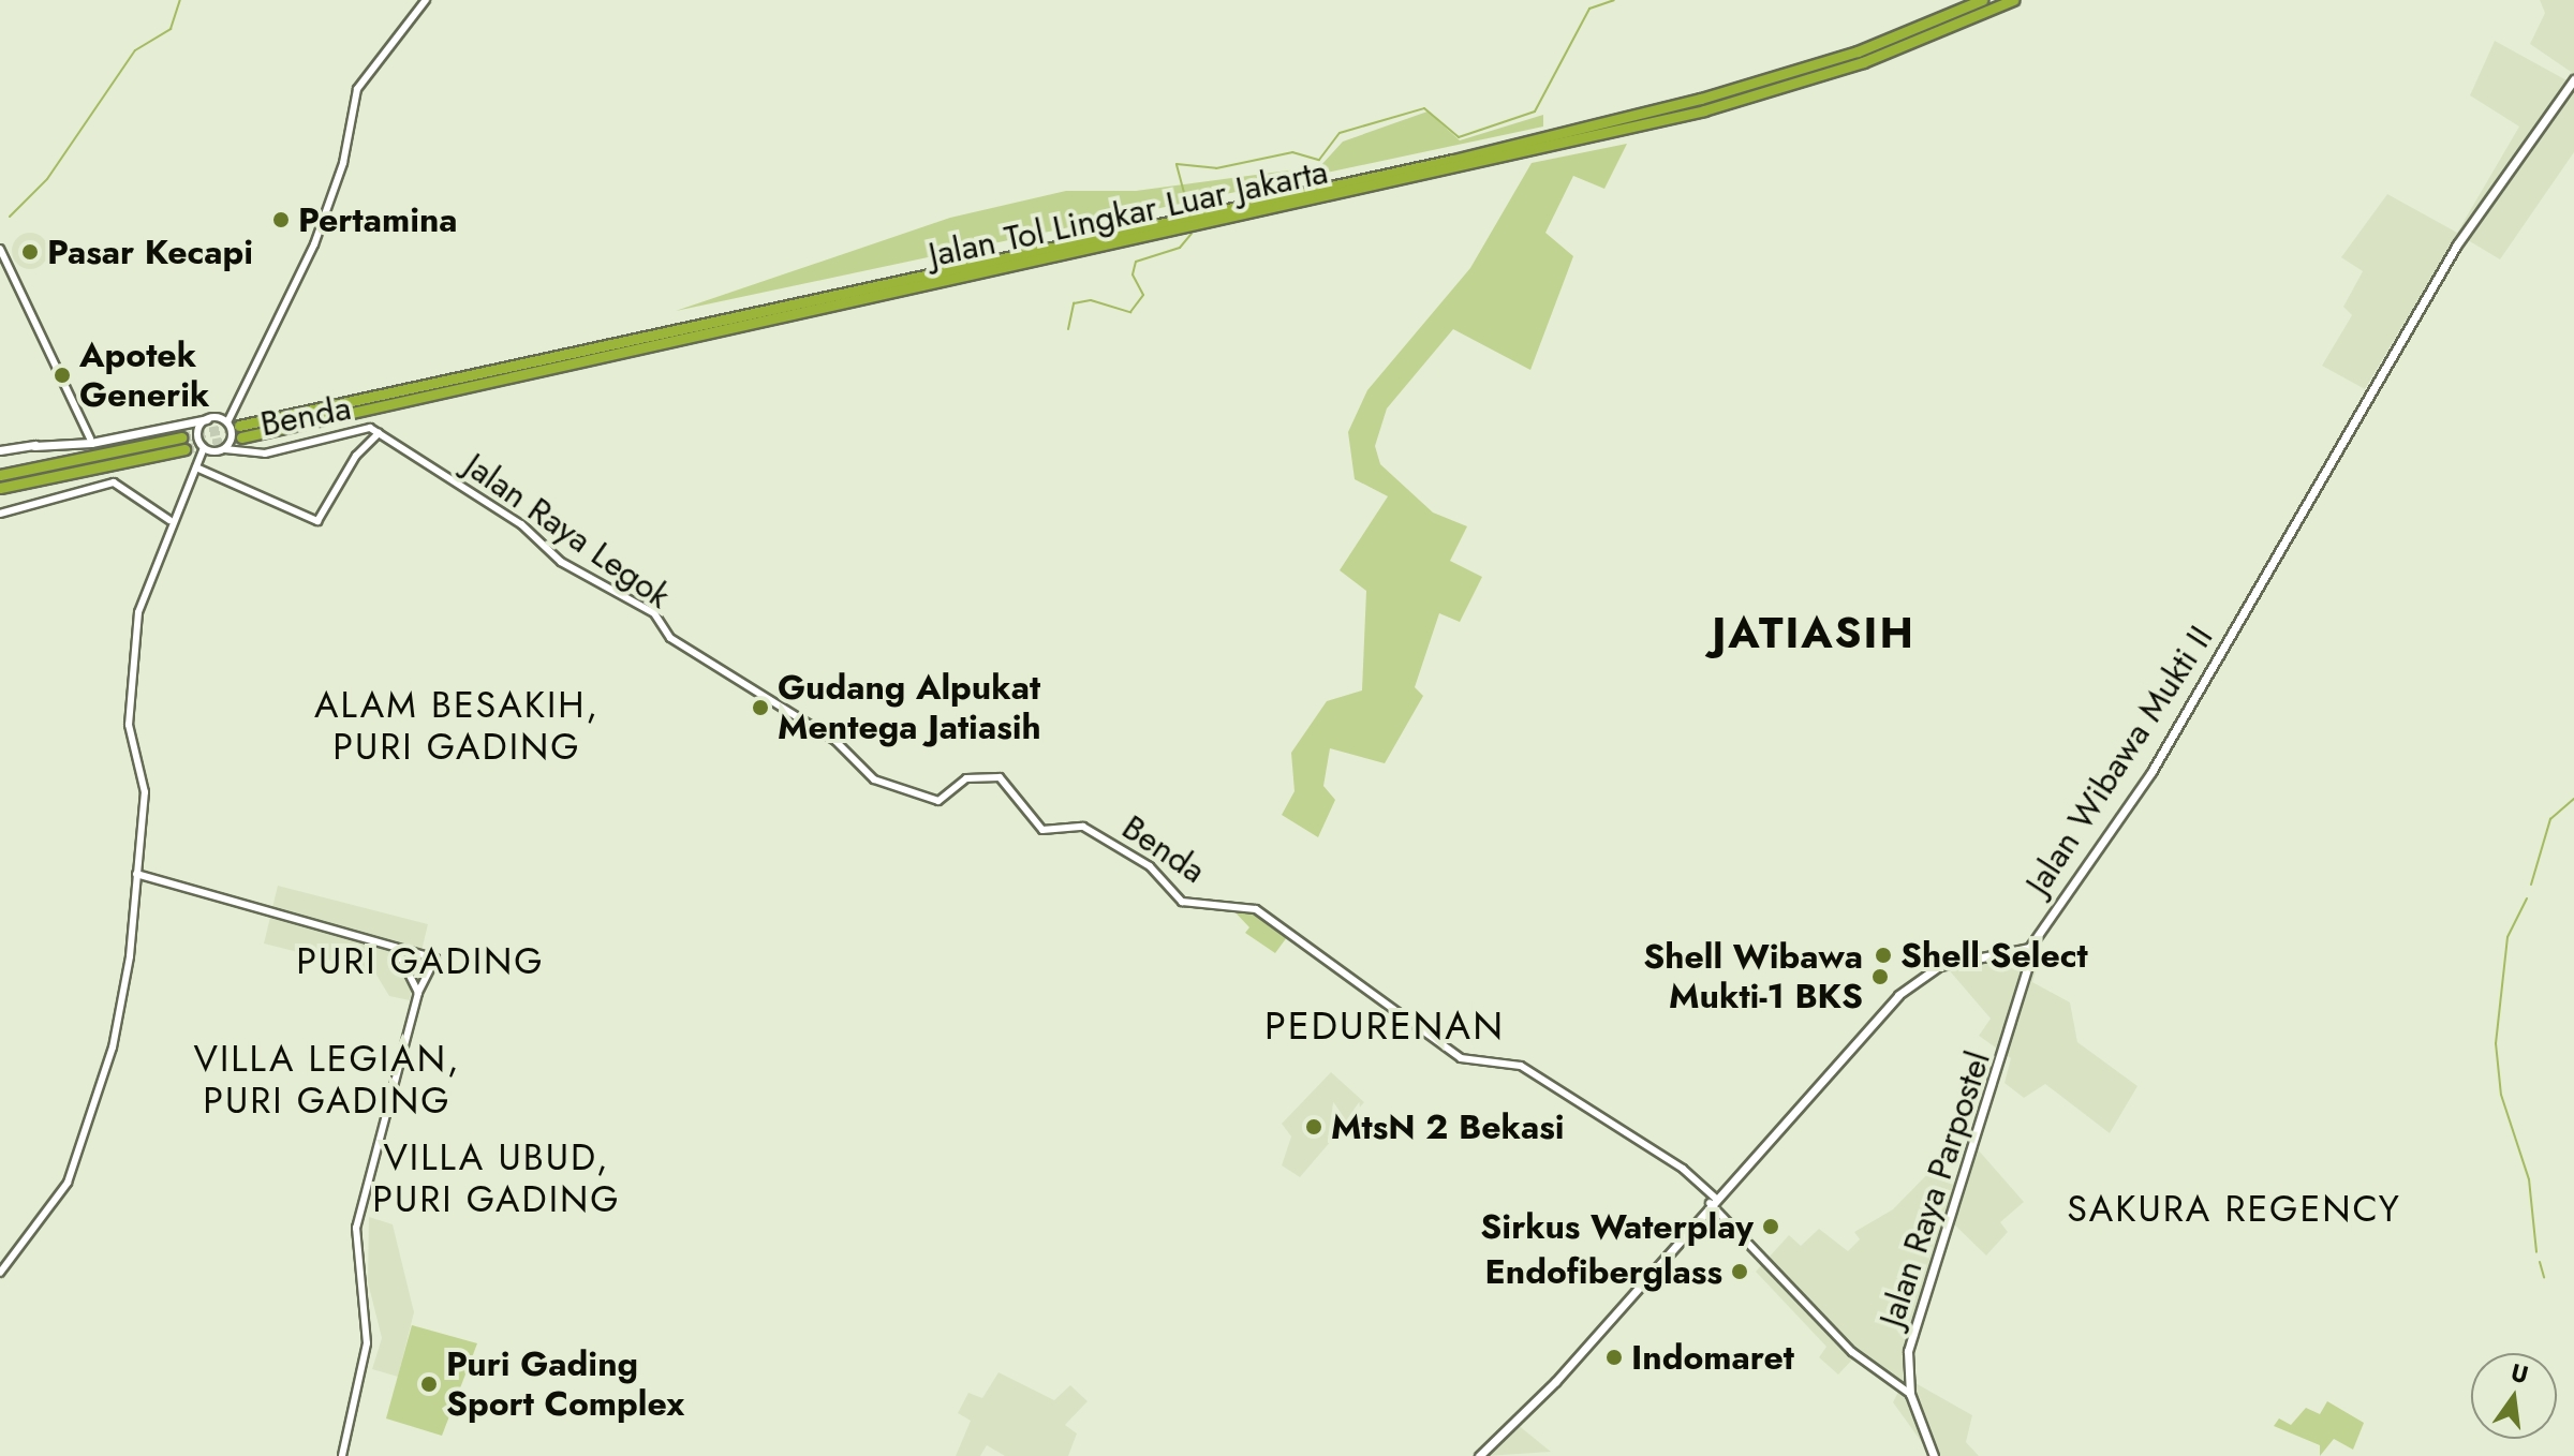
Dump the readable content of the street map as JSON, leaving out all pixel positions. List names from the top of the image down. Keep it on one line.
{"streets":{"highway":["Jalan Tol Lingkar Luar Jakarta"],"main road":["Jalan Wibawa Mukti II","Jalan Raya Parpostel"],"street":["Benda","Jalan Raya Legok"]},"crossings":[["Jalan Tol Lingkar Luar Jakarta","Benda"],["Benda","Jalan Raya Legok"],["Benda","Jalan Wibawa Mukti II"],["Jalan Wibawa Mukti II","Jalan Raya Parpostel"]],"districts":["JATIASIH","ALAM BESAKIH, PURI GADING","PURI GADING","PEDURENAN","VILLA LEGIAN, PURI GADING","VILLA UBUD, PURI GADING","SAKURA REGENCY"],"places":["Pertamina","Pasar Kecapi","Apotek Generik","Gudang Alpukat Mentega Jatiasih","Shell Select","Shell Wibawa Mukti-1 BKS","MtsN 2 Bekasi","Sirkus Waterplay","Endofiberglass","Indomaret","Puri Gading Sport Complex"],"north":"top"}
